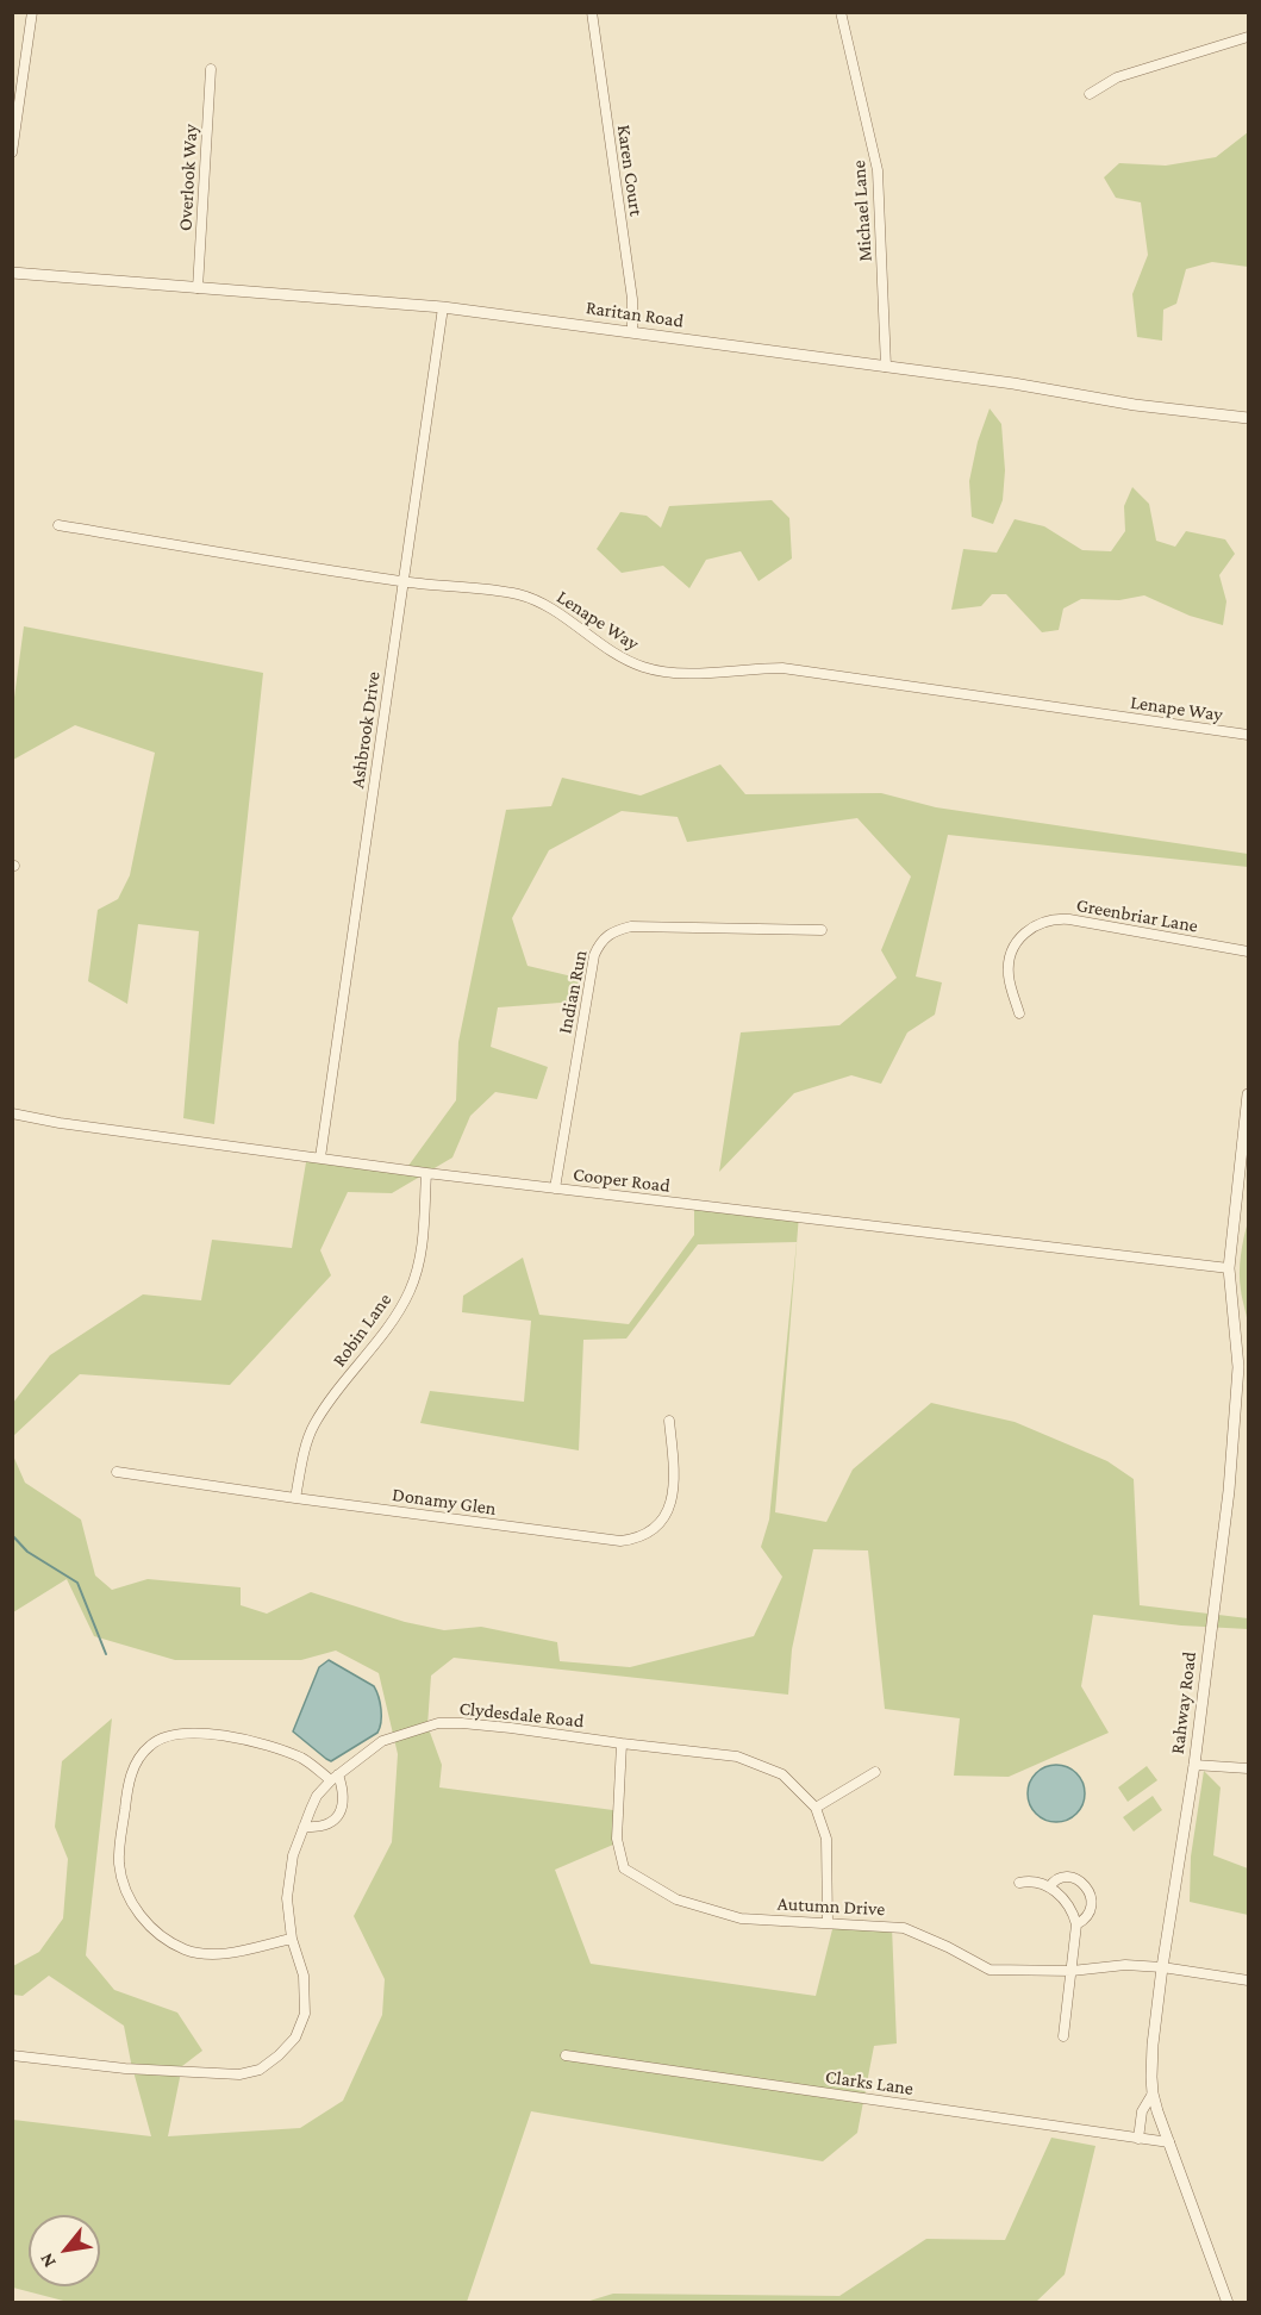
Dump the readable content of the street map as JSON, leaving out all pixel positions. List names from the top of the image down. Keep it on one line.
{"streets":{"street":["Karen Court","Overlook Way","Michael Lane","Raritan Road","Lenape Way","Ashbrook Drive","Greenbriar Lane","Indian Run","Cooper Road","Robin Lane","Donamy Glen","Rahway Road","Clydesdale Road","Autumn Drive","Clarks Lane"]},"crossings":[["Karen Court","Raritan Road"],["Overlook Way","Raritan Road"],["Michael Lane","Raritan Road"],["Raritan Road","Ashbrook Drive"],["Lenape Way","Ashbrook Drive"],["Ashbrook Drive","Cooper Road"],["Indian Run","Cooper Road"],["Cooper Road","Robin Lane"],["Cooper Road","Rahway Road"],["Robin Lane","Donamy Glen"],["Rahway Road","Autumn Drive"],["Rahway Road","Clarks Lane"],["Clydesdale Road","Autumn Drive"]],"north":"bottom left"}
